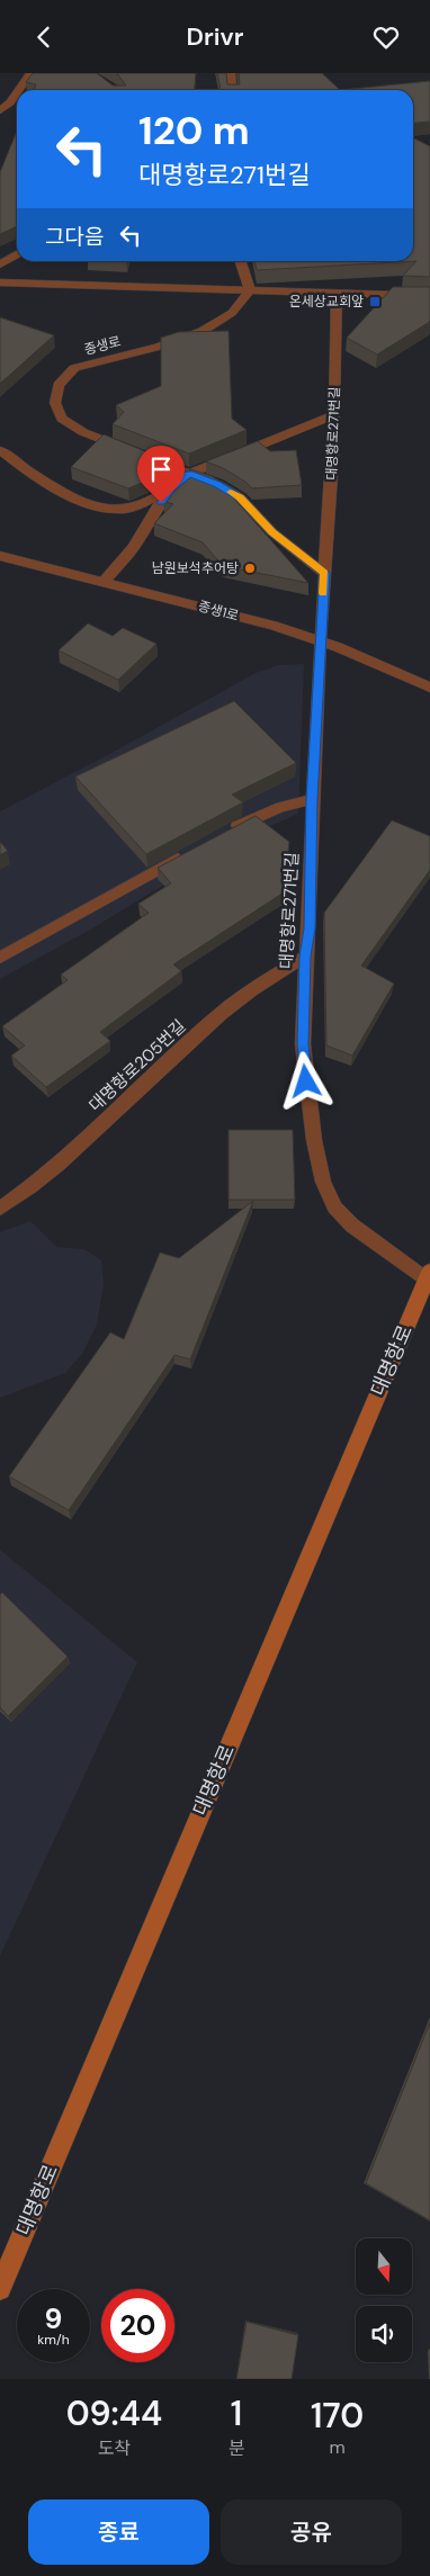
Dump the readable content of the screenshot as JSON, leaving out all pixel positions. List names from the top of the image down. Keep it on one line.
{"streets":{"main road":["대명항로"],"street":["종생로","대명항로271번길","종생1로","대명항로205번길"]},"crossings":[["대명항로271번길","종생1로"],["대명항로271번길","대명항로205번길"],["대명항로271번길","대명항로"]],"places":{"transit":["온세상교회앞"],"other":["남원보석추어탕"]},"north":"bottom","page":{"header":"Drivr","turn":["120 m","대명항로271번길"],"then":"그다음","speed":"9 km/h","limit":"20","eta":["09:44","도착","1","분","170","m"],"buttons":["종료","공유"]}}
